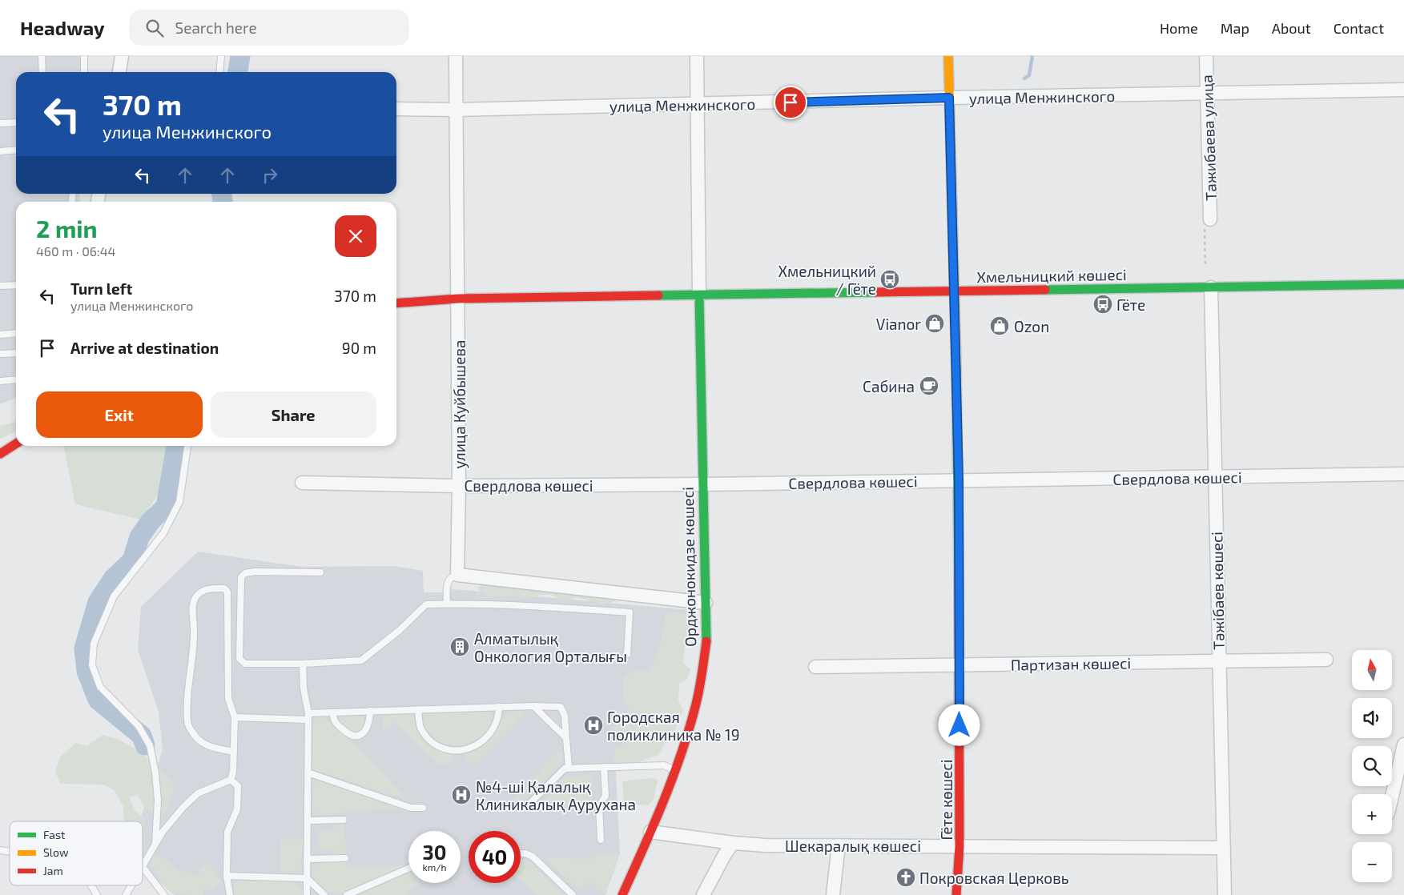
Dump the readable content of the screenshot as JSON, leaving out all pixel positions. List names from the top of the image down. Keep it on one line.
{"streets":{"main road":["Хмельницкий көшесі","Орджонокидзе көшесі","Гёте көшесі"],"street":["улица Менжинского","Тажибаева улица","улица Куйбышева","Свердлова көшесі","Тәжібаев көшесі","Партизан көшесі","Шекаралық көшесі"]},"crossings":[["улица Менжинского","Тажибаева улица"],["улица Менжинского","улица Куйбышева"],["улица Менжинского","Гёте көшесі"],["Хмельницкий көшесі","улица Куйбышева"],["Хмельницкий көшесі","Орджонокидзе көшесі"],["Хмельницкий көшесі","Тәжібаев көшесі"],["Хмельницкий көшесі","Гёте көшесі"],["улица Куйбышева","Свердлова көшесі"],["Свердлова көшесі","Орджонокидзе көшесі"],["Свердлова көшесі","Тәжібаев көшесі"],["Свердлова көшесі","Гёте көшесі"],["Орджонокидзе көшесі","Шекаралық көшесі"],["Тәжібаев көшесі","Партизан көшесі"],["Тәжібаев көшесі","Шекаралық көшесі"],["Партизан көшесі","Гёте көшесі"],["Гёте көшесі","Шекаралық көшесі"]],"places":{"bus stop":["Хмельницкий / Гёте","Гёте"],"shop":["Vianor","Ozon"],"cafe":["Сабина"],"building":["Алматылық Онкология Орталығы"],"hospital":["Городская поликлиника № 19","№4-ші Қалалық Клиникалық Аурухана"],"church":["Покровская Церковь"]},"legend":["Fast","Slow","Jam"],"north":"top","page":{"header":"Headway","search":"Search here","nav":["Home","Map","About","Contact"],"turn":["370 m","улица Менжинского"],"heading":["2 min","460 m · 06:44"],"list":[{"name":"Turn left","note":"улица Менжинского","value":"370 m"},{"name":"Arrive at destination","value":"90 m"}],"buttons":["Exit","Share"],"map_buttons":["+","−"],"speed":"30 km/h","limit":"40"}}
